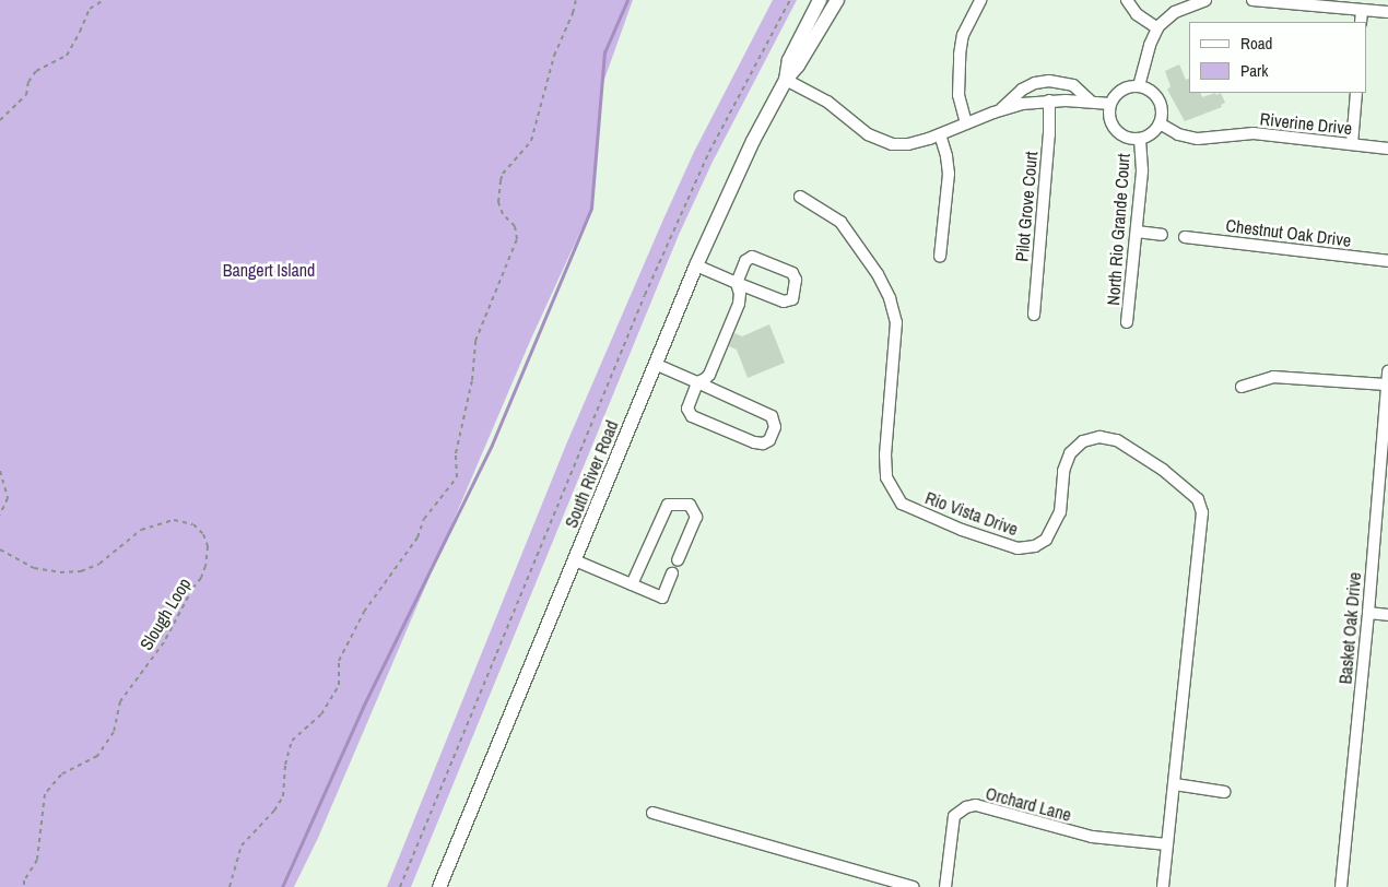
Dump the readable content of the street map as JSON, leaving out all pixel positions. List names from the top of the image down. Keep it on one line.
{"streets":{"main road":["South River Road"],"street":["Riverine Drive","Pilot Grove Court","North Rio Grande Court","Chestnut Oak Drive","Rio Vista Drive","Basket Oak Drive","Orchard Lane"],"path":["Slough Loop"]},"crossings":[["Riverine Drive","North Rio Grande Court"],["Rio Vista Drive","Orchard Lane"]],"parks":["Bangert Island"],"legend":["Road","Park"]}
